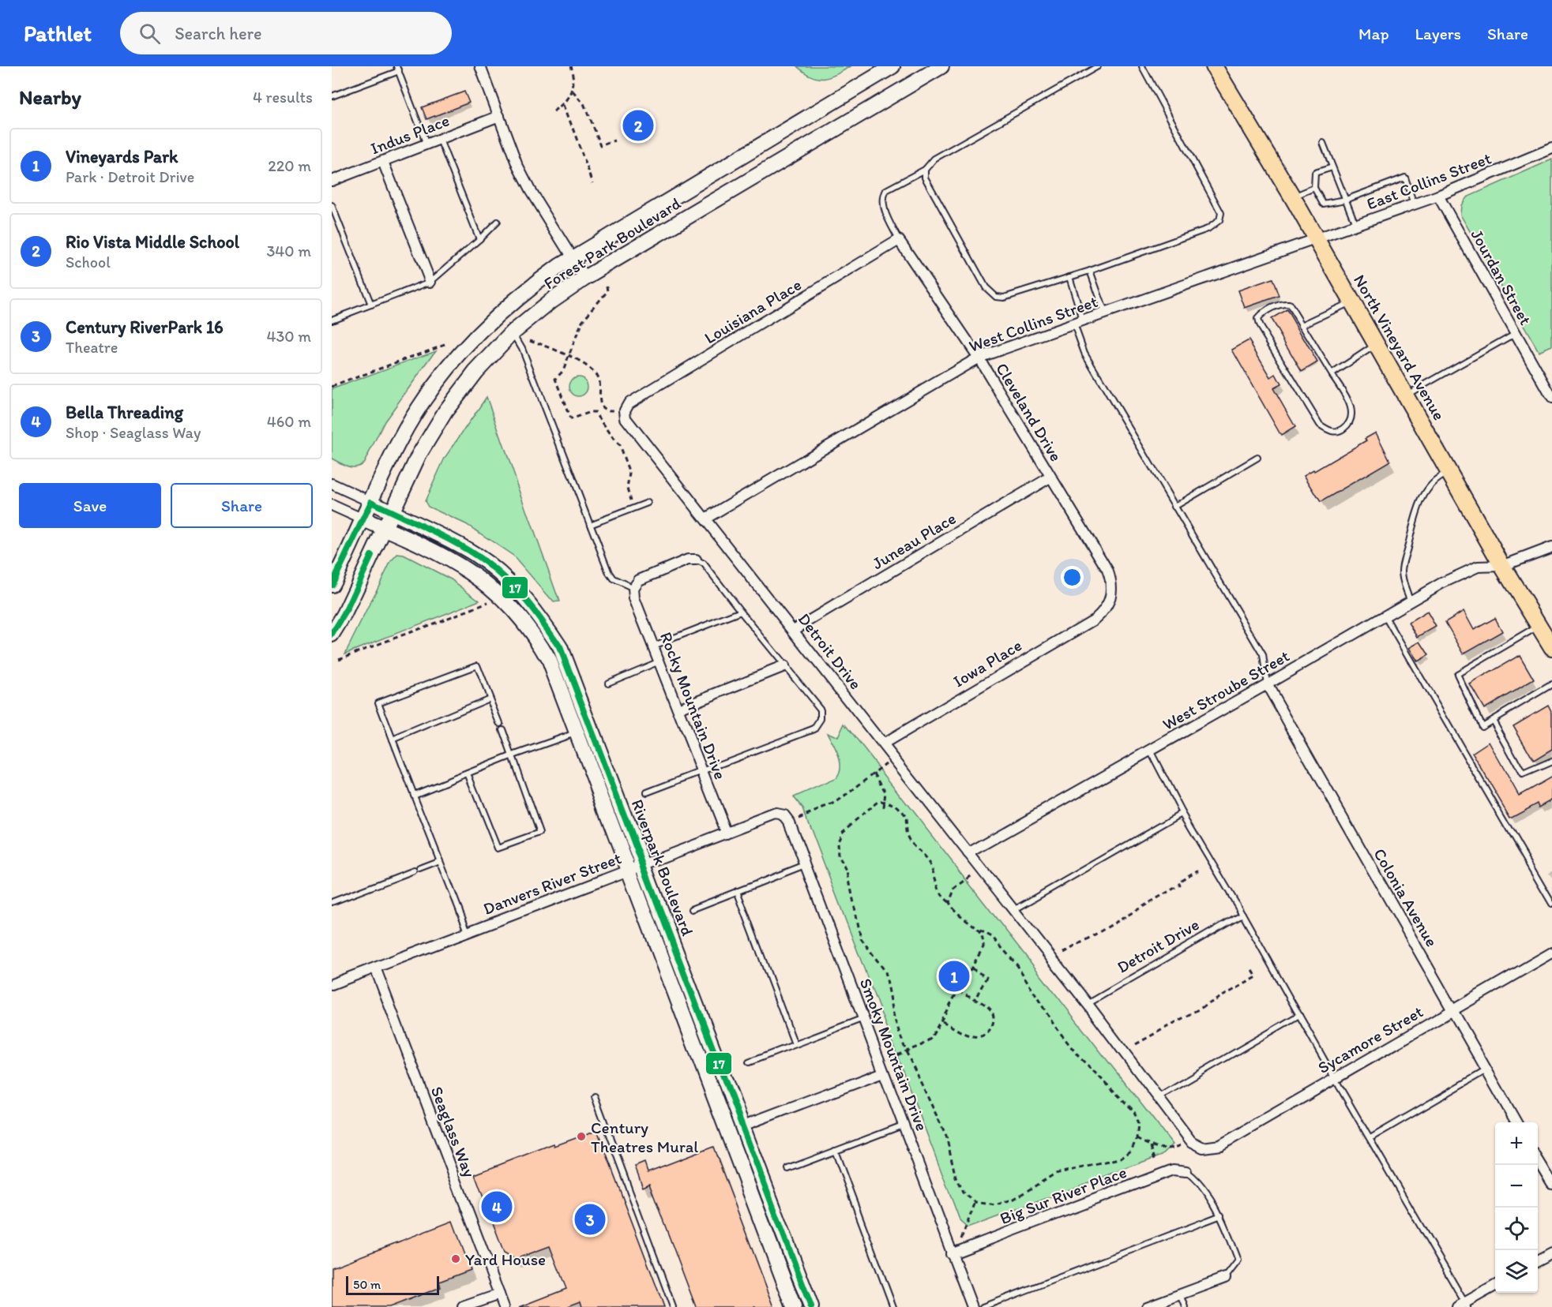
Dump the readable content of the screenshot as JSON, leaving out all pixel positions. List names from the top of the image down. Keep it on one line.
{"streets":{"main road":["North Vineyard Avenue"],"street":["Indus Place","East Collins Street","Forest Park Boulevard","Jourdan Street","Louisiana Place","West Collins Street","Cleveland Drive","Juneau Place","Detroit Drive","Iowa Place","West Stroube Street","Rocky Mountain Drive","Riverpark Boulevard","Danvers River Street","Colonia Avenue","Sycamore Street","Smoky Mountain Drive","Seaglass Way","Big Sur River Place"]},"crossings":[["East Collins Street","Jourdan Street"],["East Collins Street","West Collins Street"],["East Collins Street","North Vineyard Avenue"],["Forest Park Boulevard","Riverpark Boulevard"],["Louisiana Place","Cleveland Drive"],["Louisiana Place","Detroit Drive"],["West Collins Street","North Vineyard Avenue"],["West Collins Street","Cleveland Drive"],["West Collins Street","Detroit Drive"],["North Vineyard Avenue","West Stroube Street"],["Cleveland Drive","Juneau Place"],["Cleveland Drive","Iowa Place"],["Juneau Place","Detroit Drive"],["Detroit Drive","Iowa Place"],["Detroit Drive","West Stroube Street"],["Detroit Drive","Sycamore Street"],["West Stroube Street","Colonia Avenue"],["Rocky Mountain Drive","Danvers River Street"],["Riverpark Boulevard","Danvers River Street"],["Danvers River Street","Smoky Mountain Drive"],["Danvers River Street","Seaglass Way"],["Colonia Avenue","Sycamore Street"],["Smoky Mountain Drive","Big Sur River Place"]],"places":["Century Theatres Mural","Yard House"],"lines":["transit line 17"],"scale_bar":"50 m","page":{"header":"Pathlet","search":"Search here","nav":["Map","Layers","Share"],"heading":["Nearby","4 results"],"pins":["2","1","4","3"],"list":[{"mark":"1","name":"Vineyards Park","note":"Park · Detroit Drive","value":"220 m"},{"mark":"2","name":"Rio Vista Middle School","note":"School","value":"340 m"},{"mark":"3","name":"Century RiverPark 16","note":"Theatre","value":"430 m"},{"mark":"4","name":"Bella Threading","note":"Shop · Seaglass Way","value":"460 m"}],"buttons":["Save","Share"],"map_buttons":["+","−"],"scale":"50 m"}}
